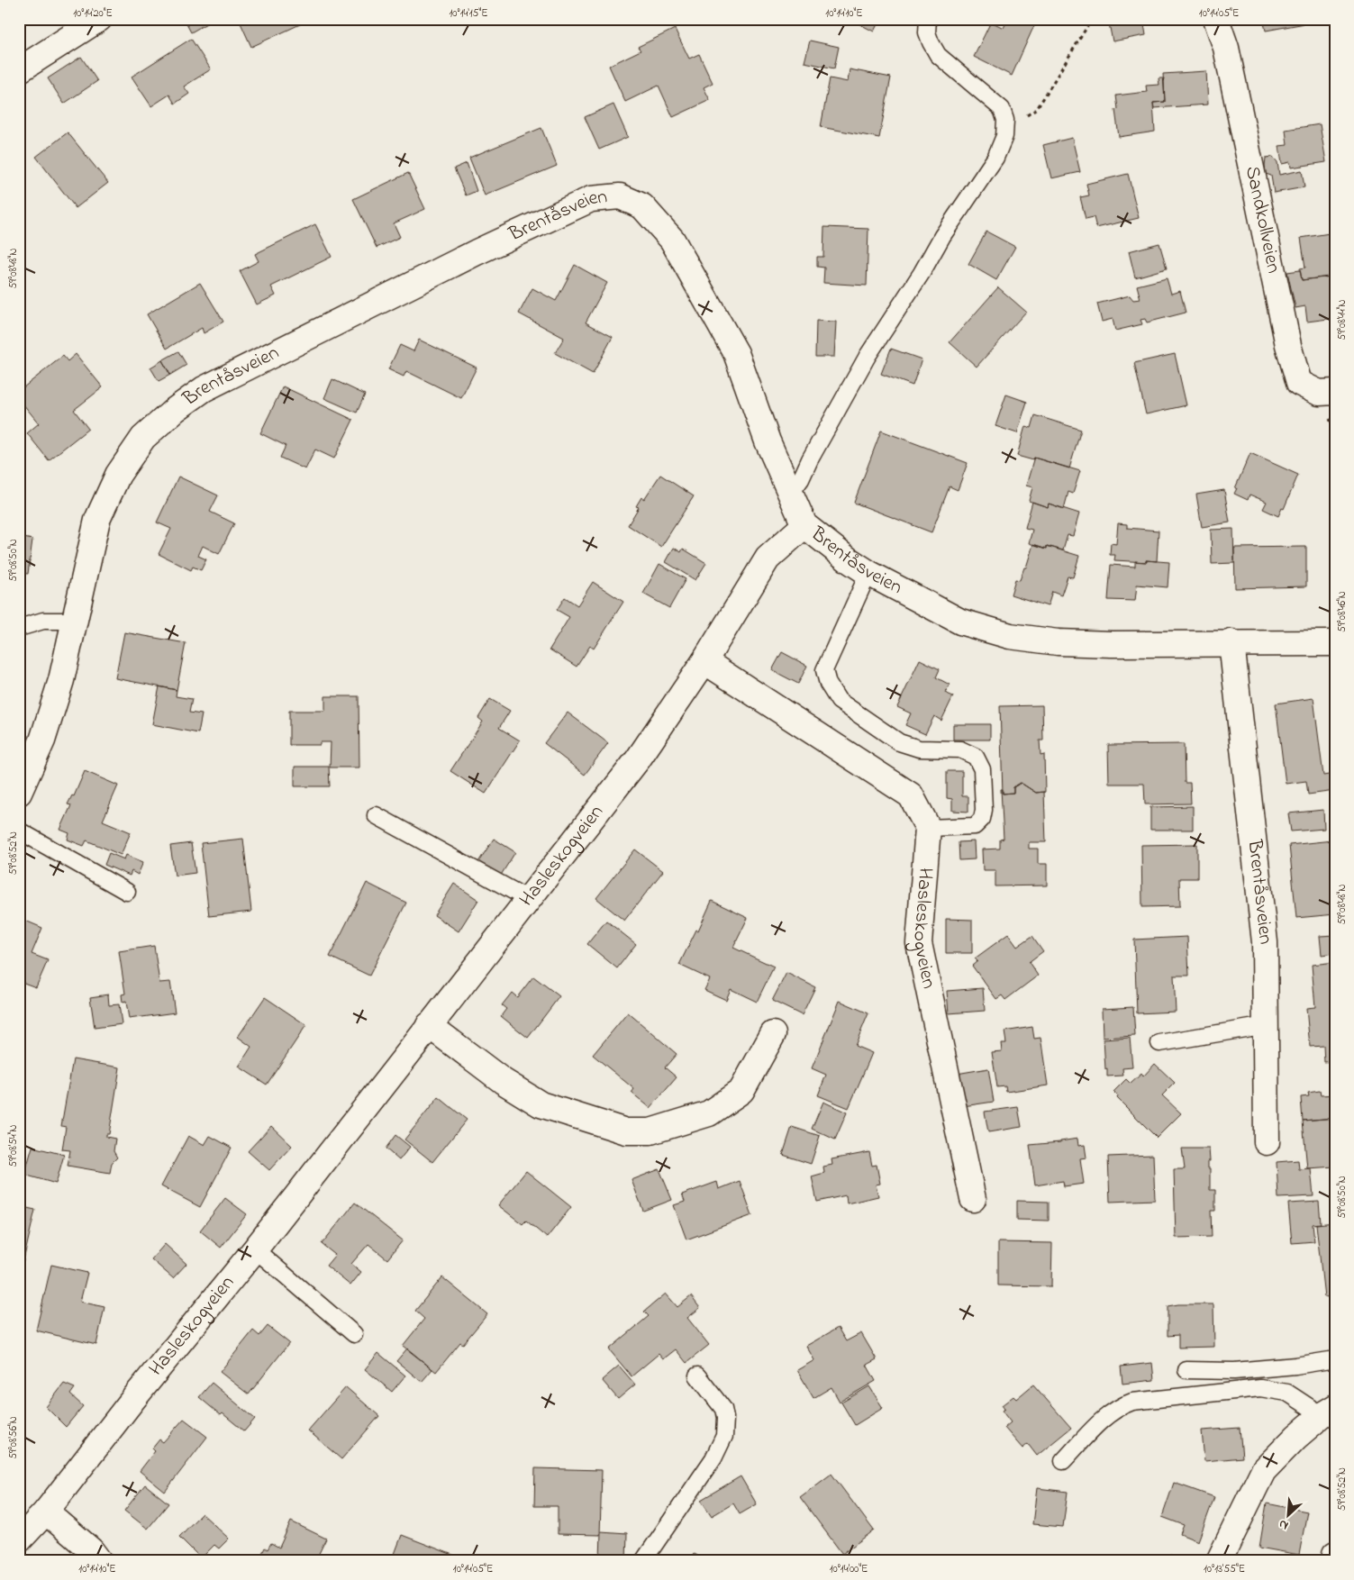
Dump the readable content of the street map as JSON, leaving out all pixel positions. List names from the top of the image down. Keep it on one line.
{"streets":{"street":["Brentåsveien","Sandkollveien","Hasleskogveien"]},"crossings":[["Brentåsveien","Hasleskogveien"]],"north":"bottom left","coordinates":["10°14'20\"E","10°14'15\"E","10°14'10\"E","10°14'05\"E","59°08'48\"N","59°08'44\"N","59°08'50\"N","59°08'46\"N","59°08'52\"N","59°08'54\"N","59°08'56\"N","10°14'00\"E","10°13'55\"E"]}
